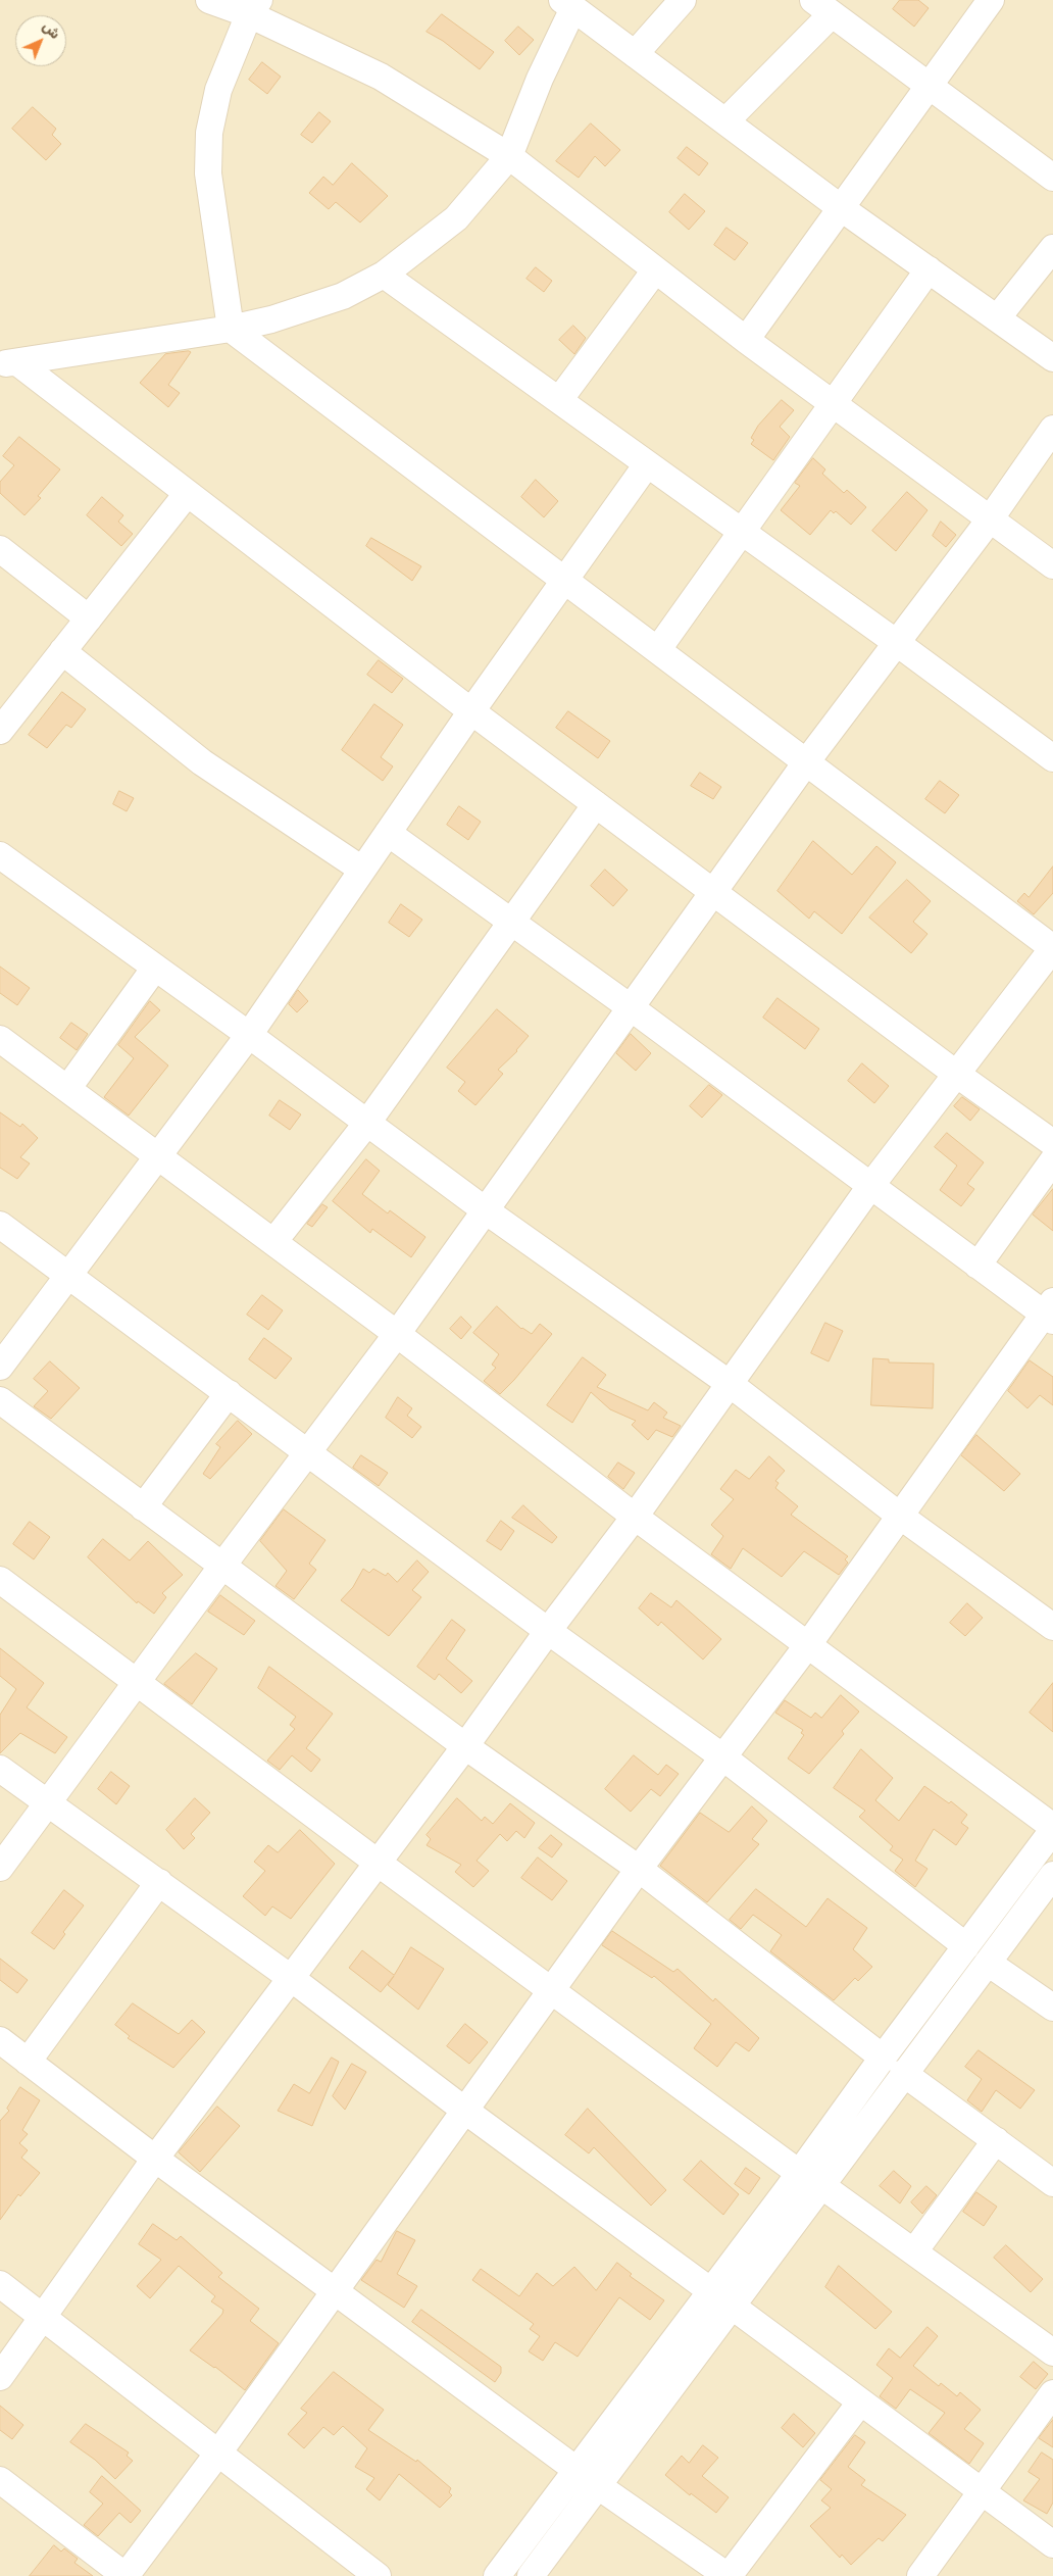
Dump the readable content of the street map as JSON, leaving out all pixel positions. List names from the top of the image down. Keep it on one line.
{"north":"top right"}
